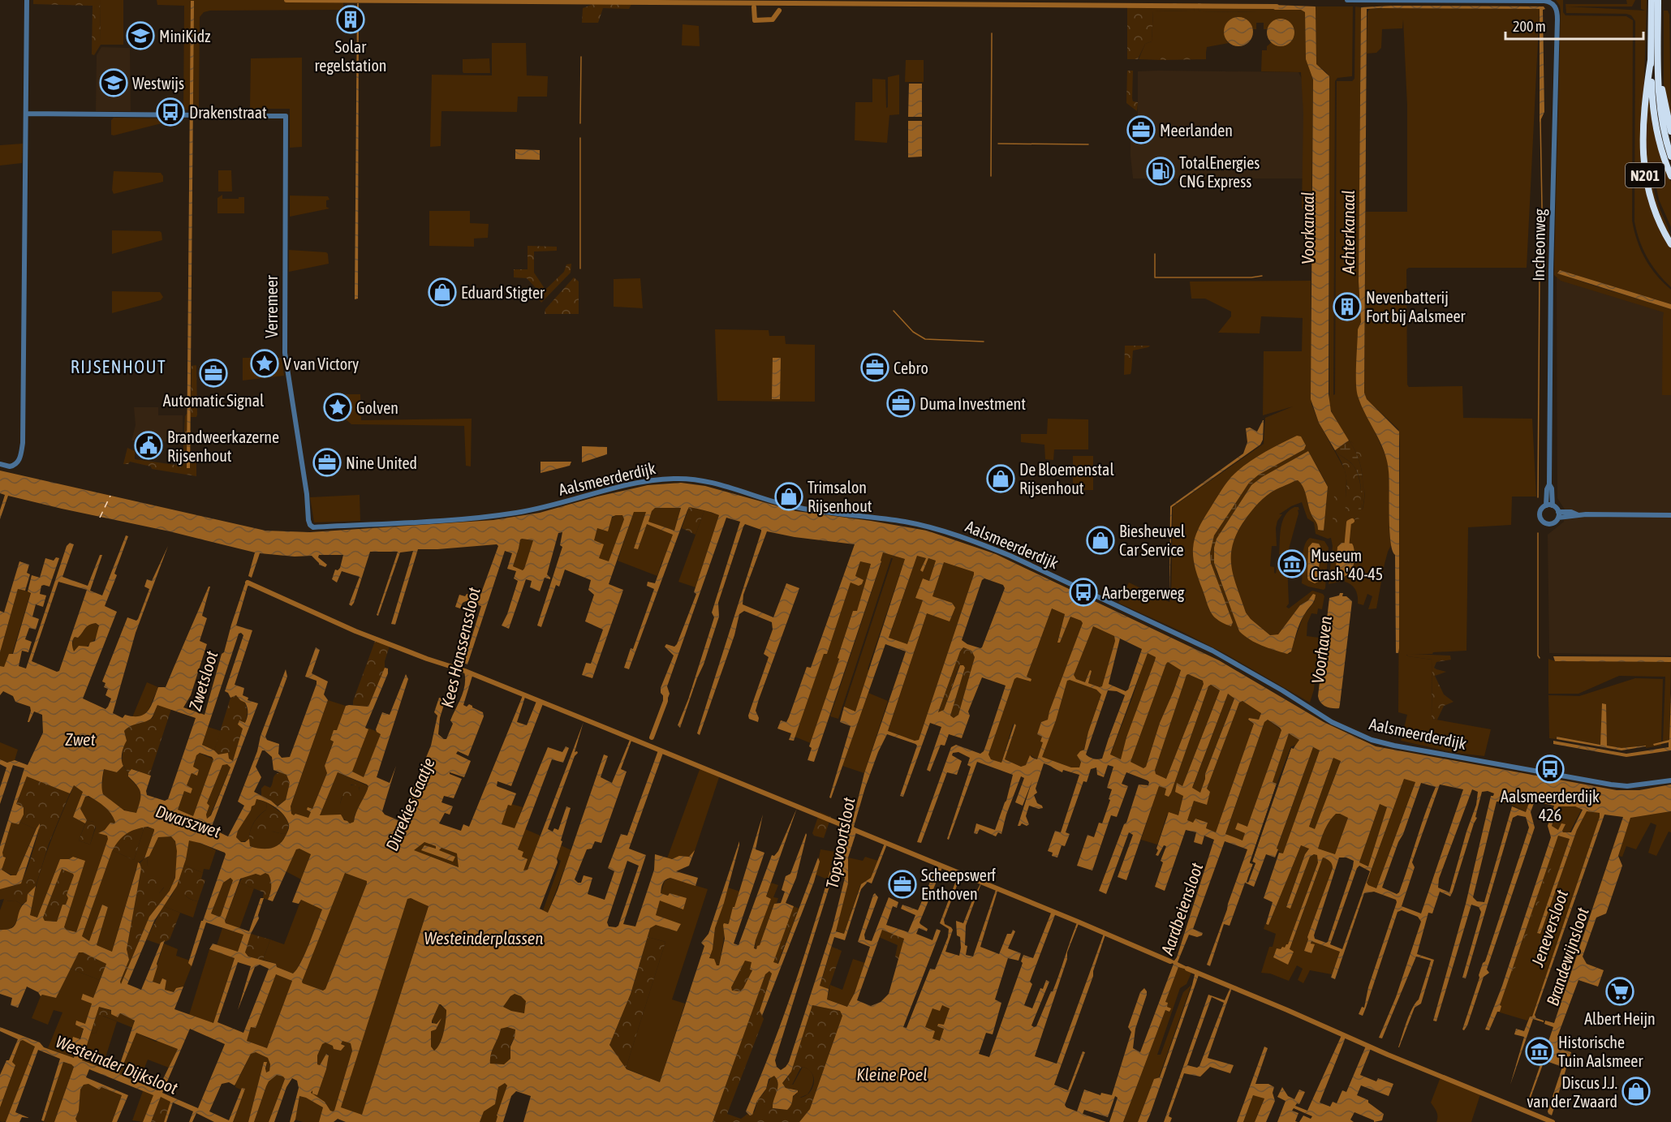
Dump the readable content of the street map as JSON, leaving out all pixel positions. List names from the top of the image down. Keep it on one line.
{"streets":{"highway":["N201"],"street":["Incheonweg","Verremeer","Aalsmeerderdijk"]},"crossings":[["Verremeer","Aalsmeerderdijk"]],"districts":["RIJSENHOUT"],"water":["Voorkanaal","Achterkanaal","Kees Hanssenssloot","Voorhaven","Zwetsloot","Zwet","Dirrekies Gaatje","Dwarszwet","Topsvoortsloot","Aardbeiensloot","Jeneversloot","Westeinderplassen","Brandewijnsloot","Westeinder Dijksloot","Kleine Poel"],"places":{"building":["Solar regelstation","Nevenbatterij Fort bij Aalsmeer"],"school or university":["MiniKidz","Westwijs"],"bus stop":["Drakenstraat","Aarbergerweg","Aalsmeerderdijk 426"],"office":["Meerlanden","Cebro","Automatic Signal","Duma Investment","Nine United","Scheepswerf Enthoven"],"fuel station":["TotalEnergies CNG Express"],"shop":["Eduard Stigter","De Bloemenstal Rijsenhout","Trimsalon Rijsenhout","Biesheuvel Car Service","Discus J.J. van der Zwaard"],"place":["V van Victory","Golven"],"public building":["Brandweerkazerne Rijsenhout"],"museum":["Museum Crash '40-45","Historische Tuin Aalsmeer"],"supermarket":["Albert Heijn"]},"scale_bar":"200 m"}
